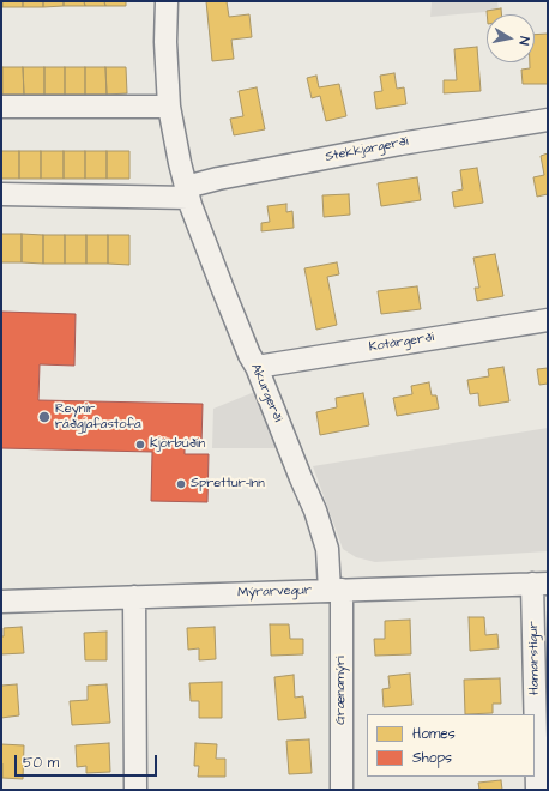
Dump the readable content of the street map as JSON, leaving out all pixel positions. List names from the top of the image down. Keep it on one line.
{"streets":{"street":["Stekkjargerði","Kotárgerði","Akurgerði","Mýrarvegur","Hamarstígur","Grænamýri"]},"crossings":[["Stekkjargerði","Akurgerði"],["Kotárgerði","Akurgerði"],["Akurgerði","Mýrarvegur"],["Akurgerði","Grænamýri"],["Mýrarvegur","Hamarstígur"],["Mýrarvegur","Grænamýri"]],"places":["Reynir ráðgjafastofa","Kjörbúðin","Sprettur-Inn"],"legend":["Homes","Shops"],"scale_bar":"50 m","north":"right"}
